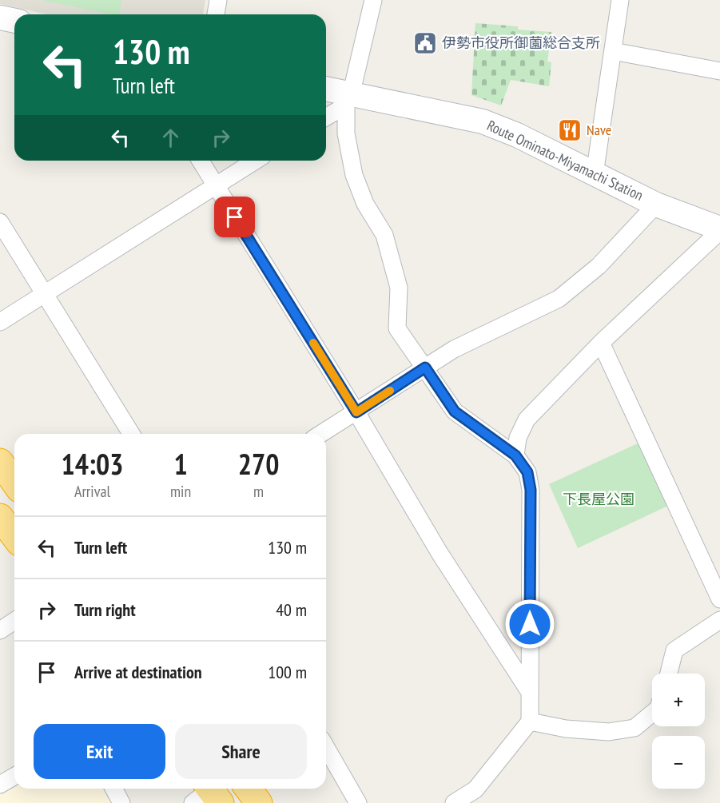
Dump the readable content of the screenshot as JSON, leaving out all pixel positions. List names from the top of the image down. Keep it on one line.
{"streets":{"main road":["Route Ominato-Miyamachi Station"]},"parks":["下長屋公園"],"places":{"public building":["伊勢市役所御薗総合支所"],"restaurant":["Nave"]},"page":{"turn":["130 m","Turn left"],"eta":["14:03","Arrival","1","min","270","m"],"list":[{"name":"Turn left","value":"130 m"},{"name":"Turn right","value":"40 m"},{"name":"Arrive at destination","value":"100 m"}],"map_buttons":["+","−"],"buttons":["Exit","Share"]}}
